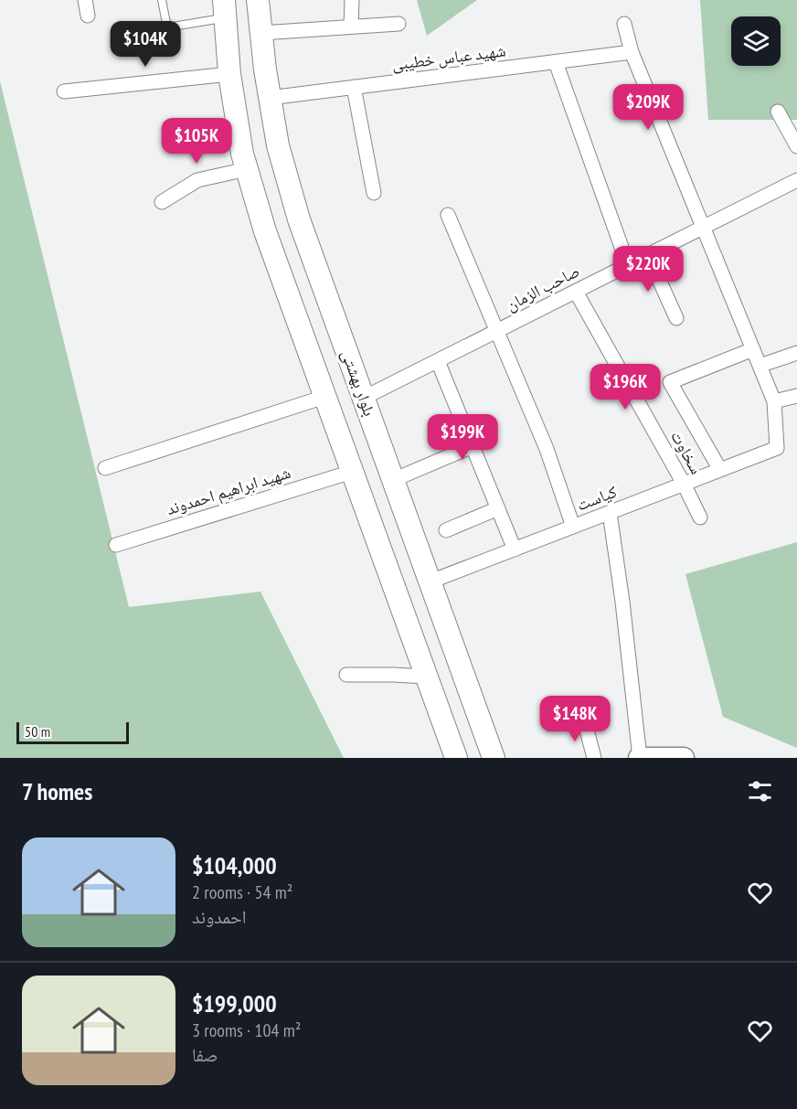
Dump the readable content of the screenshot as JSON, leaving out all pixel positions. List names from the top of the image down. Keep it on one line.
{"streets":{"main road":["بلوار بهشتی"],"street":["شهید عباس خطیبی","صاحب الزمان","سخاوت","شهید ابراهیم احمدوند","کیاست"]},"crossings":[["شهید عباس خطیبی","بلوار بهشتی"],["صاحب الزمان","بلوار بهشتی"],["صاحب الزمان","سخاوت"],["بلوار بهشتی","کیاست"],["سخاوت","کیاست"]],"scale_bar":"50 m","page":{"price":["$104K","$209K","$105K","$220K","$196K","$199K","$148K"],"scale":"50 m","heading":"7 homes","list":[{"name":"$104,000","note":"2 rooms · 54 m² · احمدوند"},{"name":"$199,000","note":"3 rooms · 104 m² · صفا"}]}}
